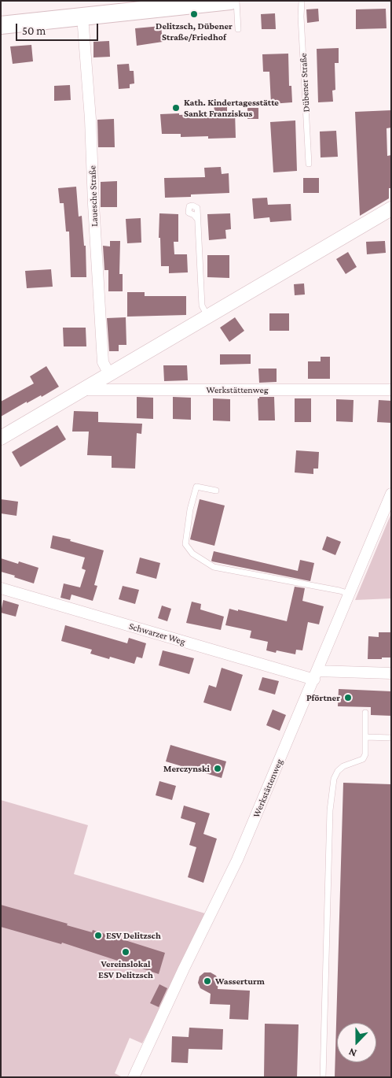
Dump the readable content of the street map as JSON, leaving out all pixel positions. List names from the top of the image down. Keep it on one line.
{"streets":{"street":["Lauesche Straße","Werkstättenweg","Schwarzer Weg"],"lane":["Dübener Straße"]},"crossings":[["Werkstättenweg","Schwarzer Weg"]],"places":["Delitzsch, Dübener Straße/Friedhof","Kath. Kindertagesstätte Sankt Franziskus","Pförtner","Merczynski","ESV Delitzsch","Vereinslokal ESV Delitzsch","Wasserturm"],"scale_bar":"50 m","north":"bottom"}
